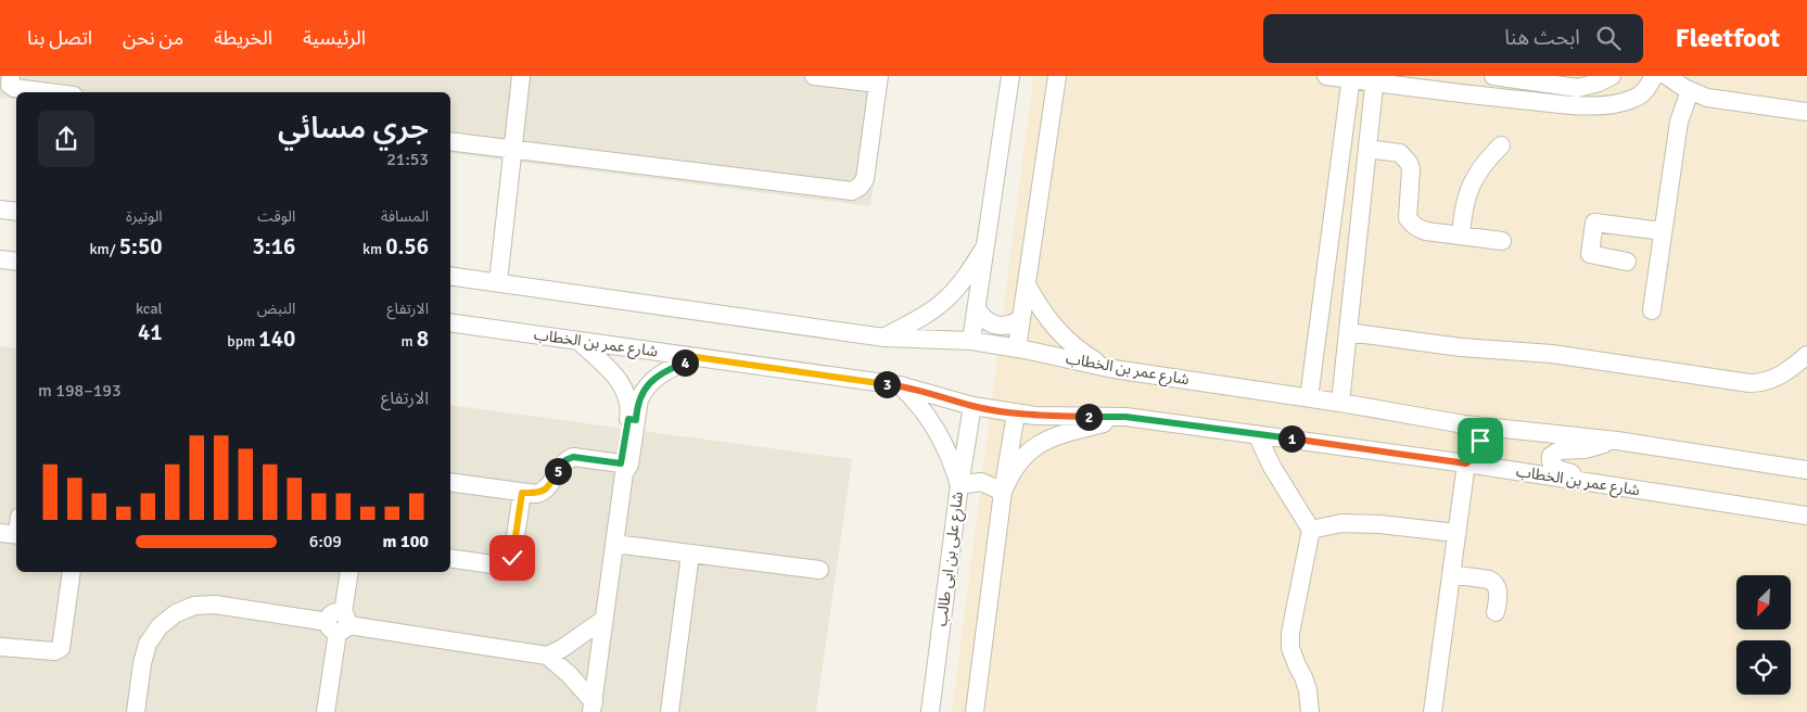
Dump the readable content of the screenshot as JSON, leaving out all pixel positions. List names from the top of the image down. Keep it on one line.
{"streets":{"street":["شارع عمر بن الخطاب","شارع على بن ابى طالب"]},"crossings":[["شارع عمر بن الخطاب","شارع على بن ابى طالب"]],"north":"bottom left","page":{"header":"Fleetfoot","search":"ابحث هنا","nav":["الرئيسية","الخريطة","من نحن","اتصل بنا"],"heading":["جري مسائي","21:53"],"stats":[["المسافة","0.56 km"],["الوقت","3:16"],["الوتيرة","5:50 /km"],["الارتفاع","8 m"],["النبض","140 bpm"],["kcal","41"]],"pins":["4","3","2","1","5"],"chart":["الارتفاع","193–198 m"],"list":[{"name":"100 m","note":"6:09"}]}}
